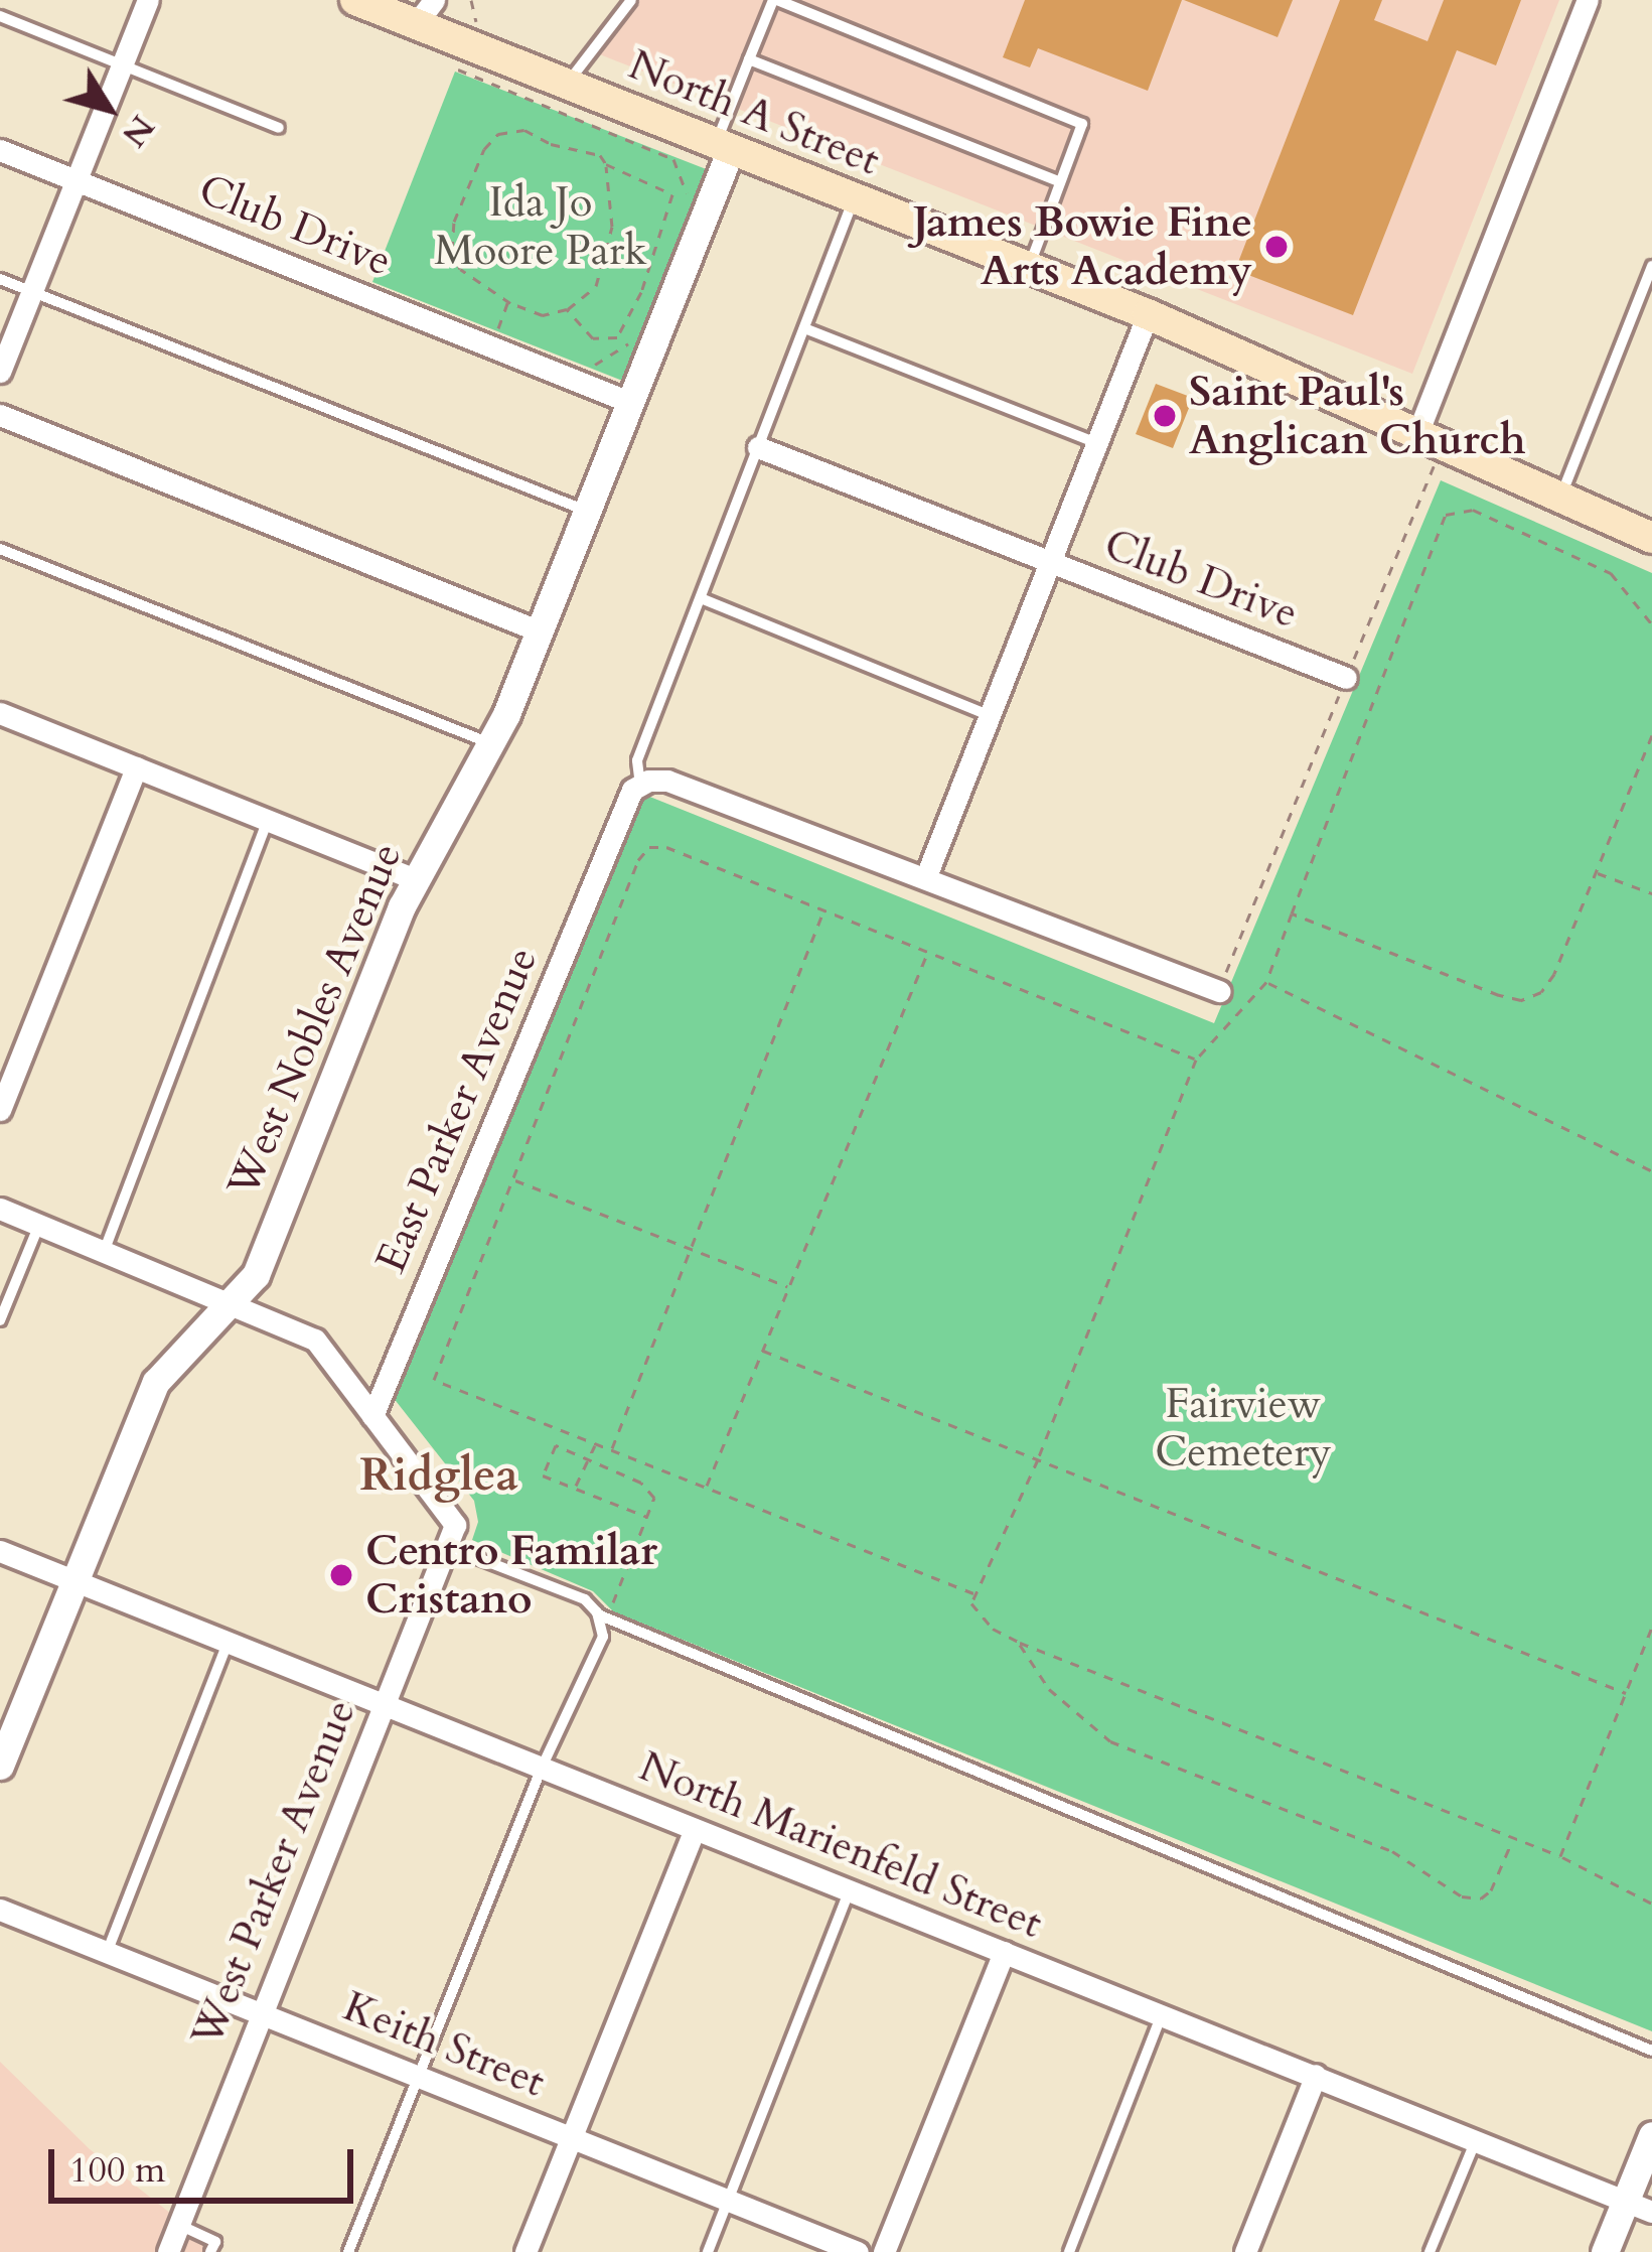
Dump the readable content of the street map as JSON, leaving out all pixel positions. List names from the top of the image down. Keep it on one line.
{"streets":{"main road":["North A Street"],"street":["Club Drive","West Nobles Avenue","East Parker Avenue","North Marienfeld Street","West Parker Avenue","Keith Street"]},"crossings":[["North A Street","West Nobles Avenue"],["Club Drive","West Nobles Avenue"],["West Nobles Avenue","North Marienfeld Street"],["North Marienfeld Street","West Parker Avenue"],["West Parker Avenue","Keith Street"]],"districts":["Ridglea"],"parks":["Ida Jo Moore Park","Fairview Cemetery"],"places":["James Bowie Fine Arts Academy","Saint Paul's Anglican Church","Centro Familar Cristano"],"scale_bar":"100 m","north":"bottom right"}
